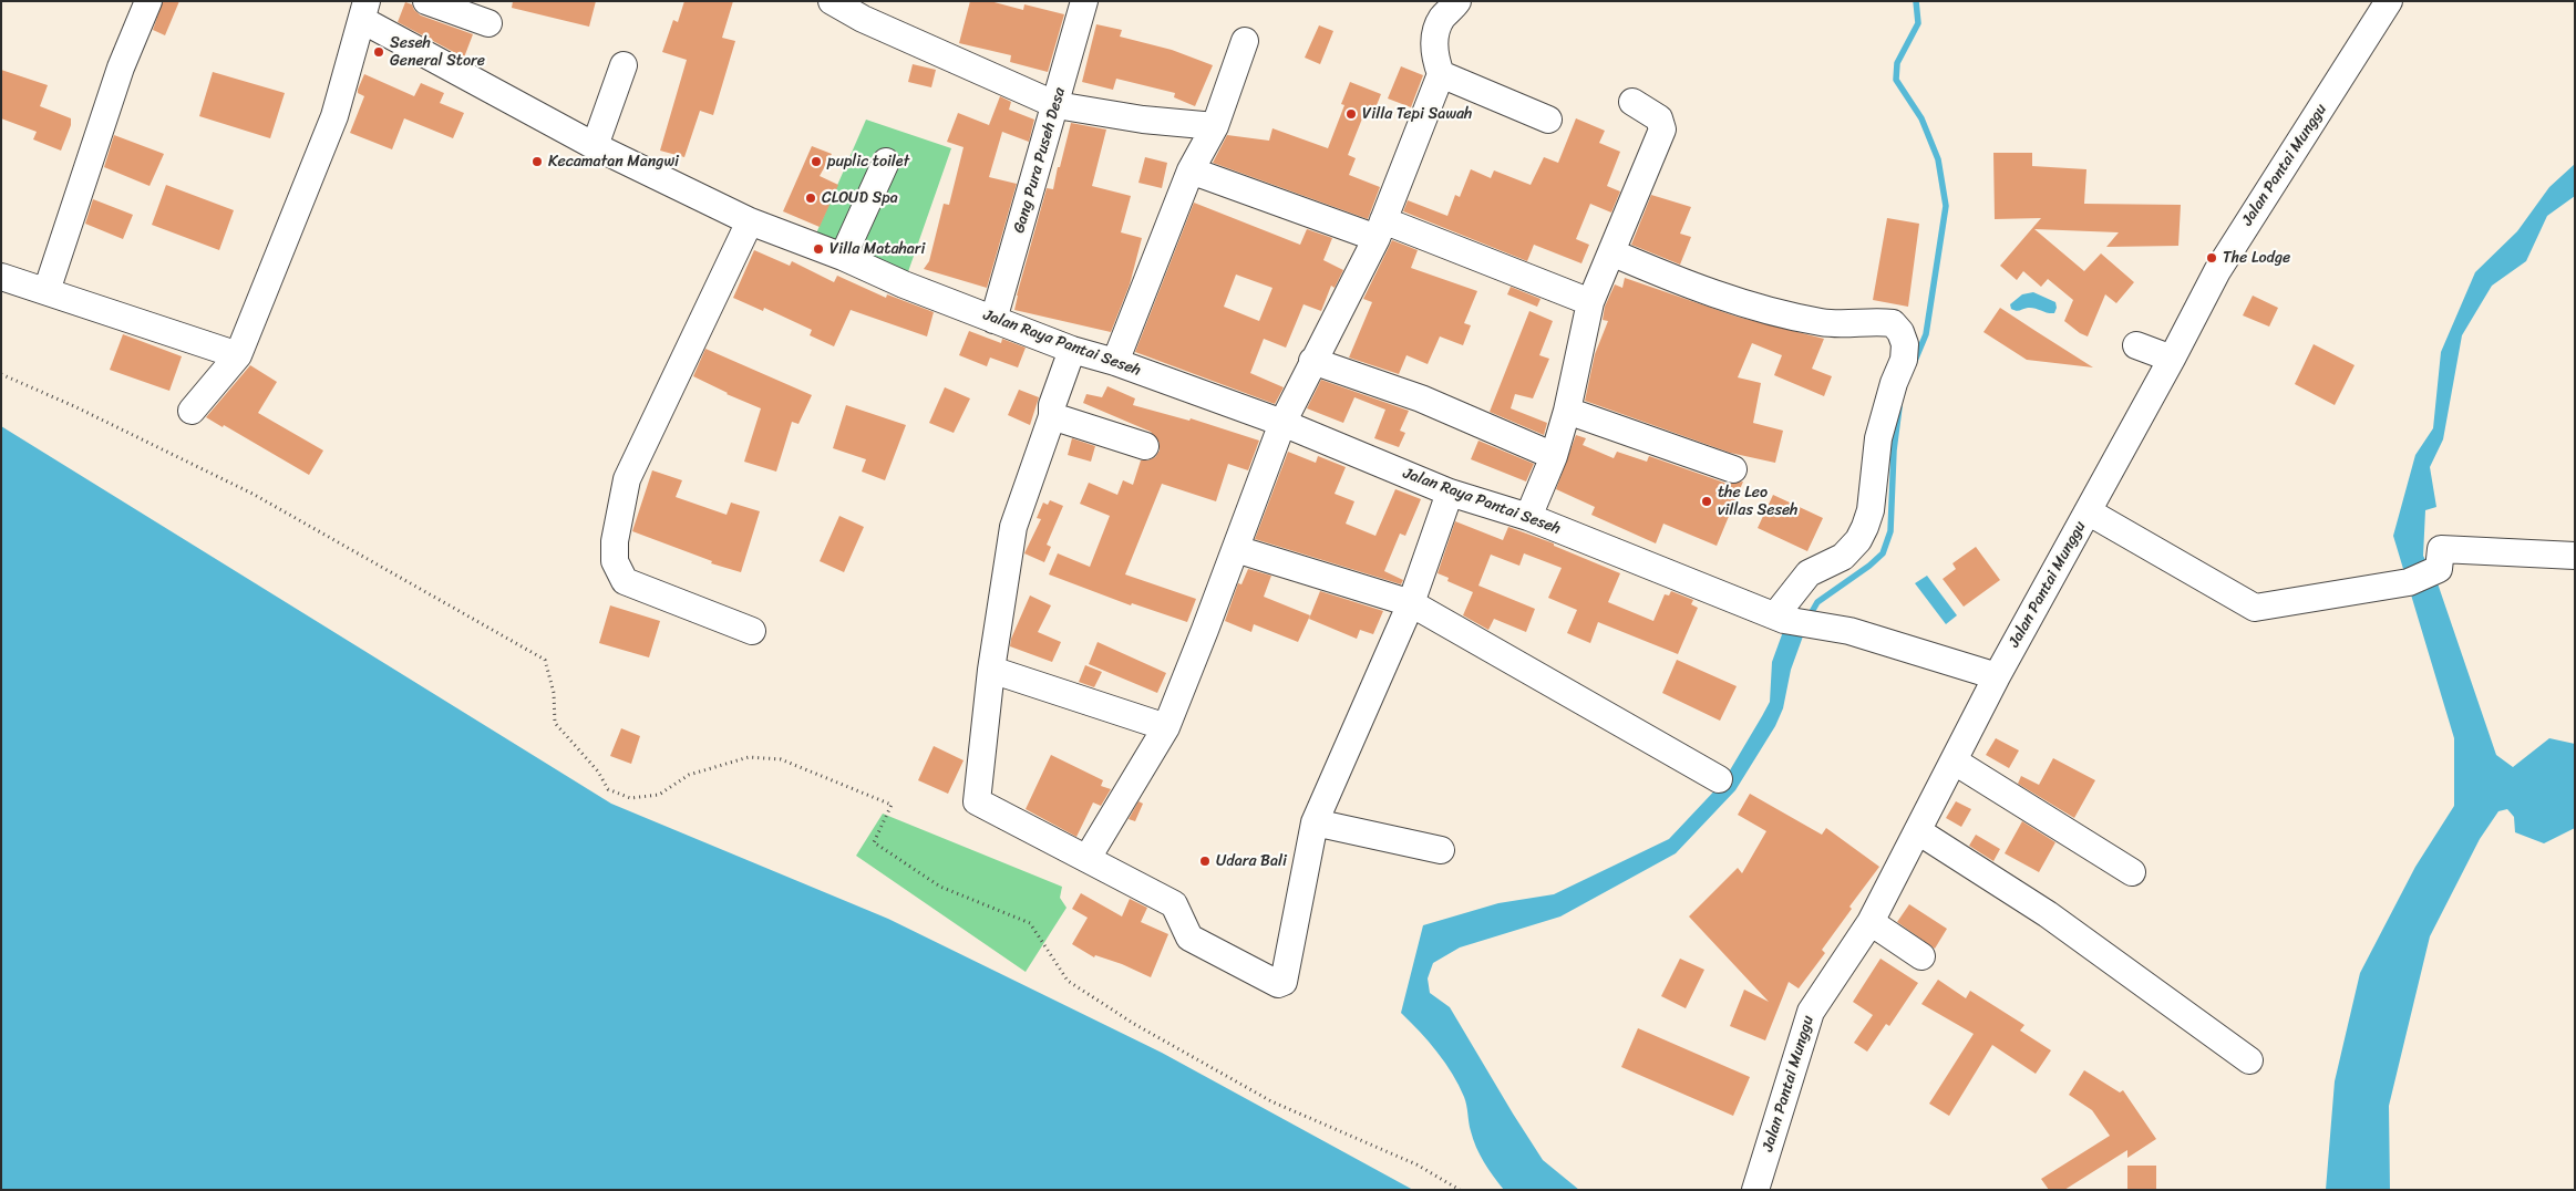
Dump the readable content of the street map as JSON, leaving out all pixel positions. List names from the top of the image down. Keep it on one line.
{"streets":{"street":["Gang Pura Puseh Desa","Jalan Pantai Munggu","Jalan Raya Pantai Seseh"]},"crossings":[["Gang Pura Puseh Desa","Jalan Raya Pantai Seseh"],["Jalan Pantai Munggu","Jalan Raya Pantai Seseh"]],"places":["Seseh General Store","Villa Tepi Sawah","Kecamatan Mangwi","puplic toilet","CLOUD Spa","Villa Matahari","The Lodge","the Leo villas Seseh","Udara Bali"]}
